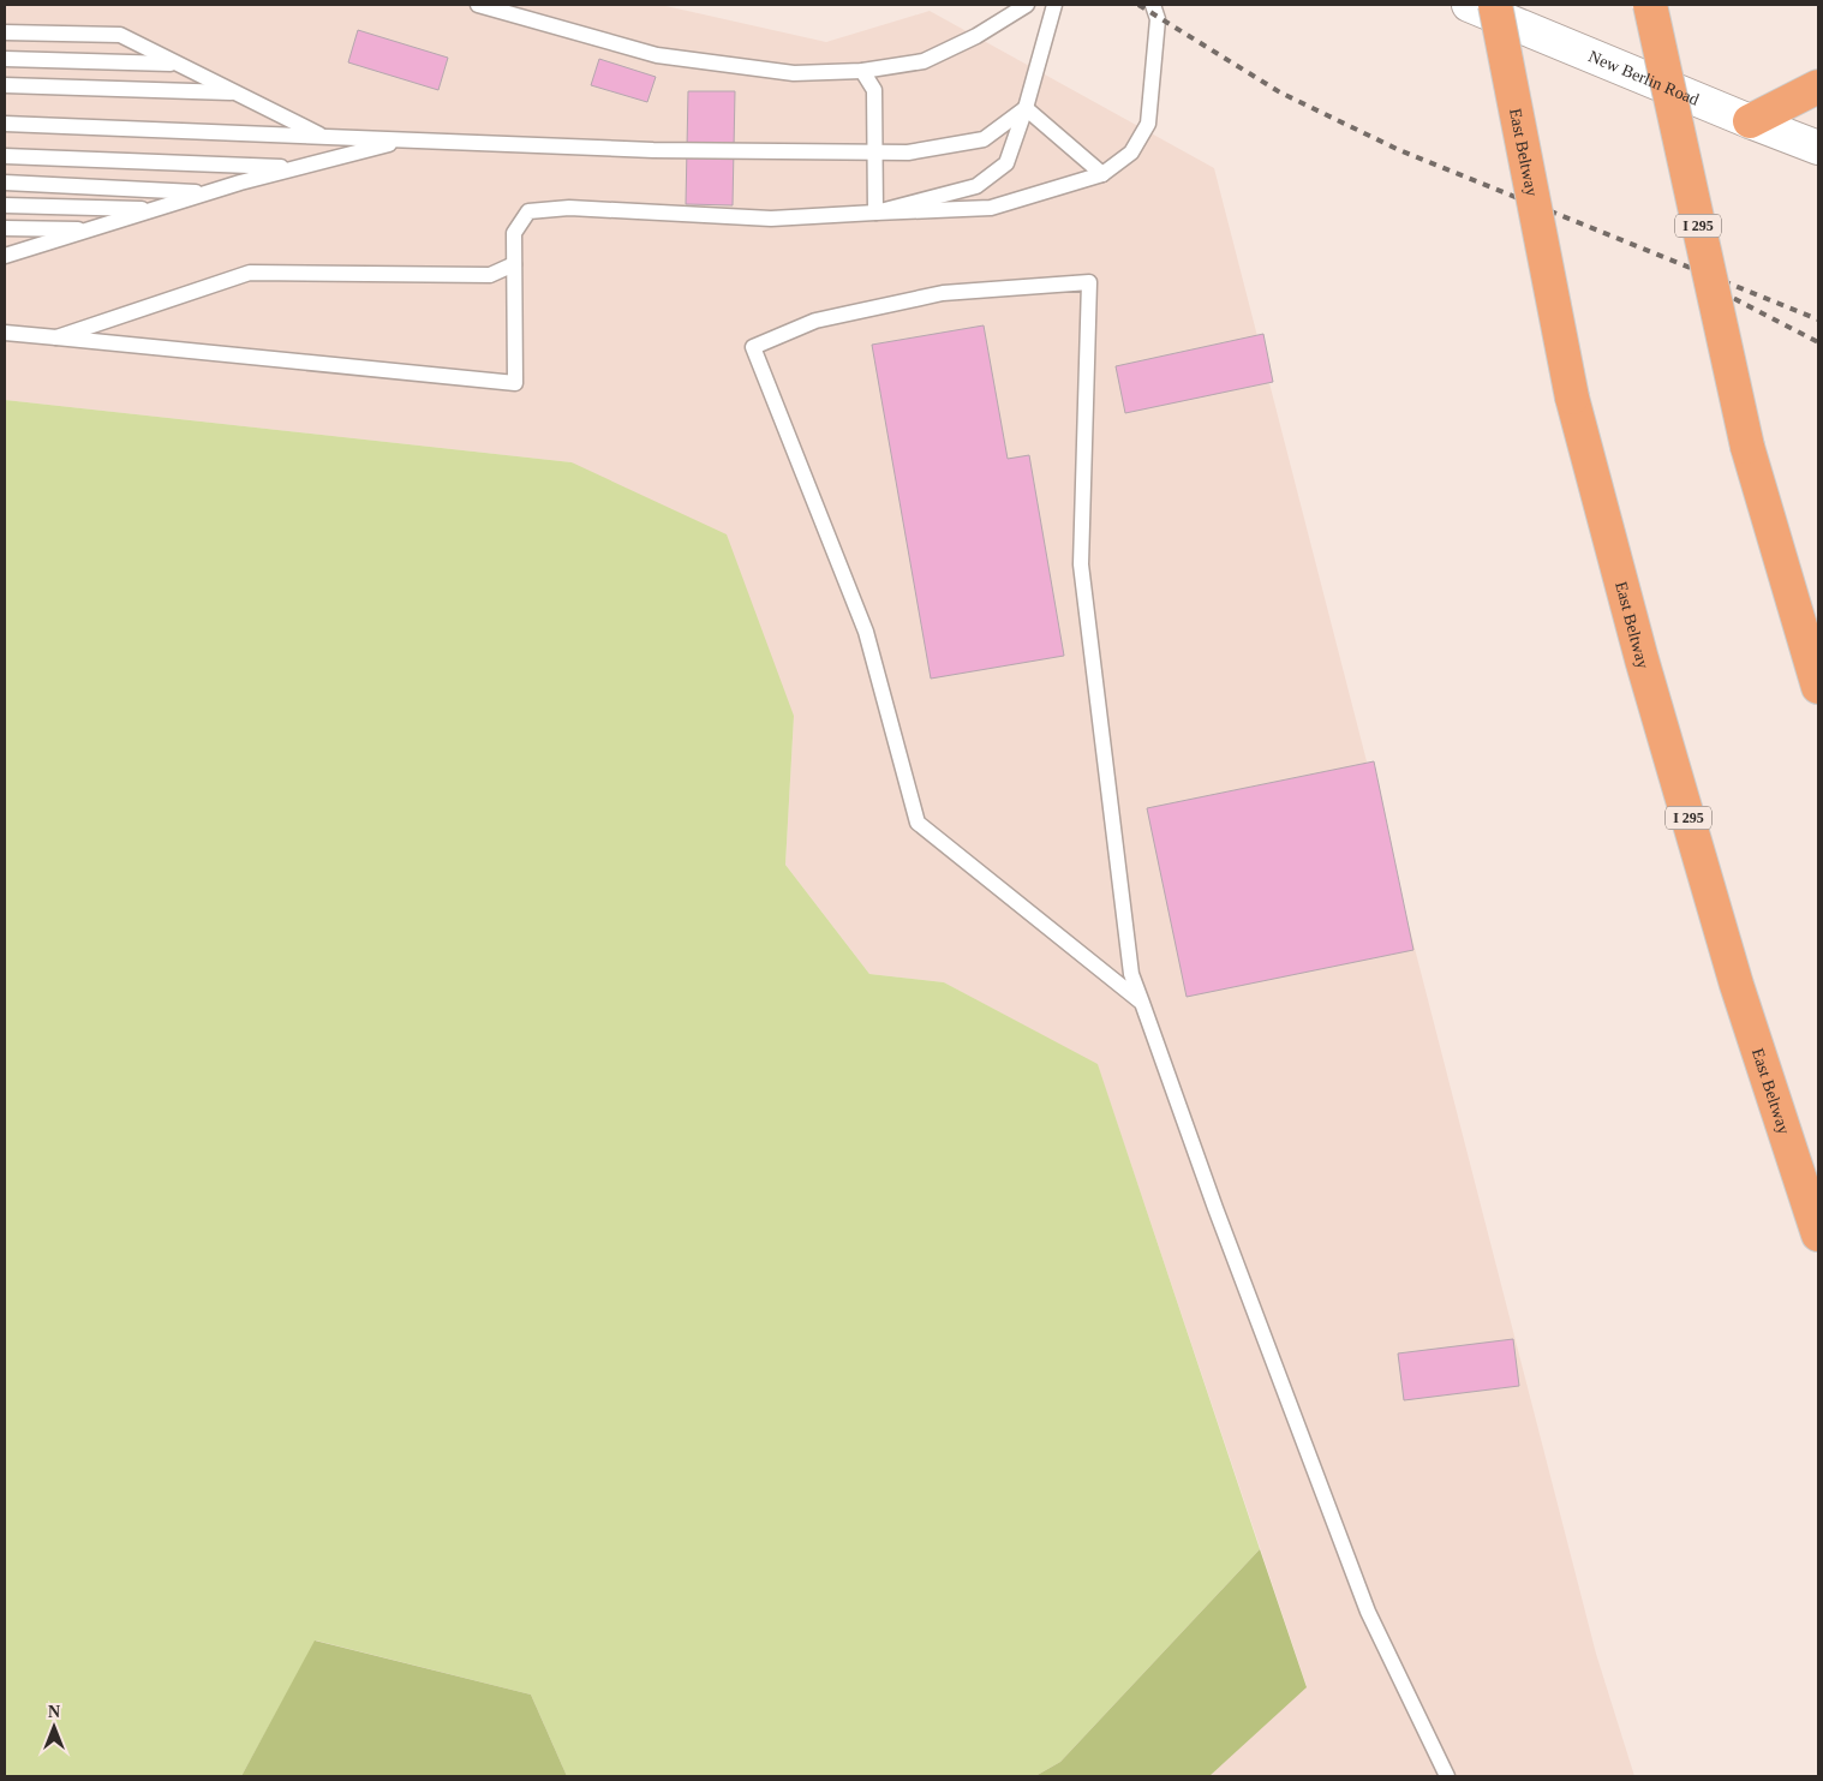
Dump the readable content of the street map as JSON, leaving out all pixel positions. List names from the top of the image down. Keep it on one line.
{"streets":{"highway":["East Beltway","I 295"],"street":["New Berlin Road"]},"north":"top"}
